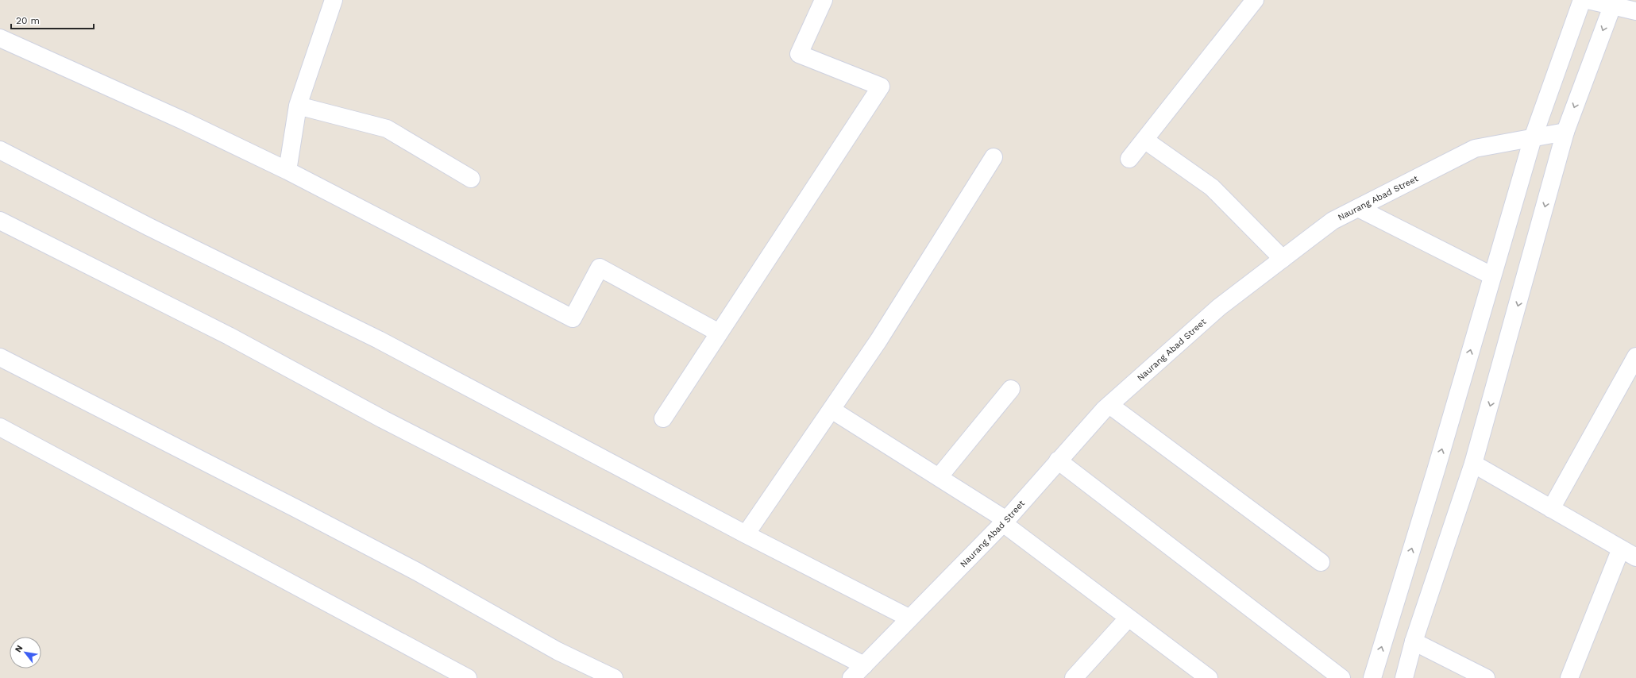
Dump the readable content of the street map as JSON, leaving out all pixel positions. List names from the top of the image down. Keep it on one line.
{"streets":{"street":["Naurang Abad Street"]},"scale_bar":"20 m","north":"top left"}
